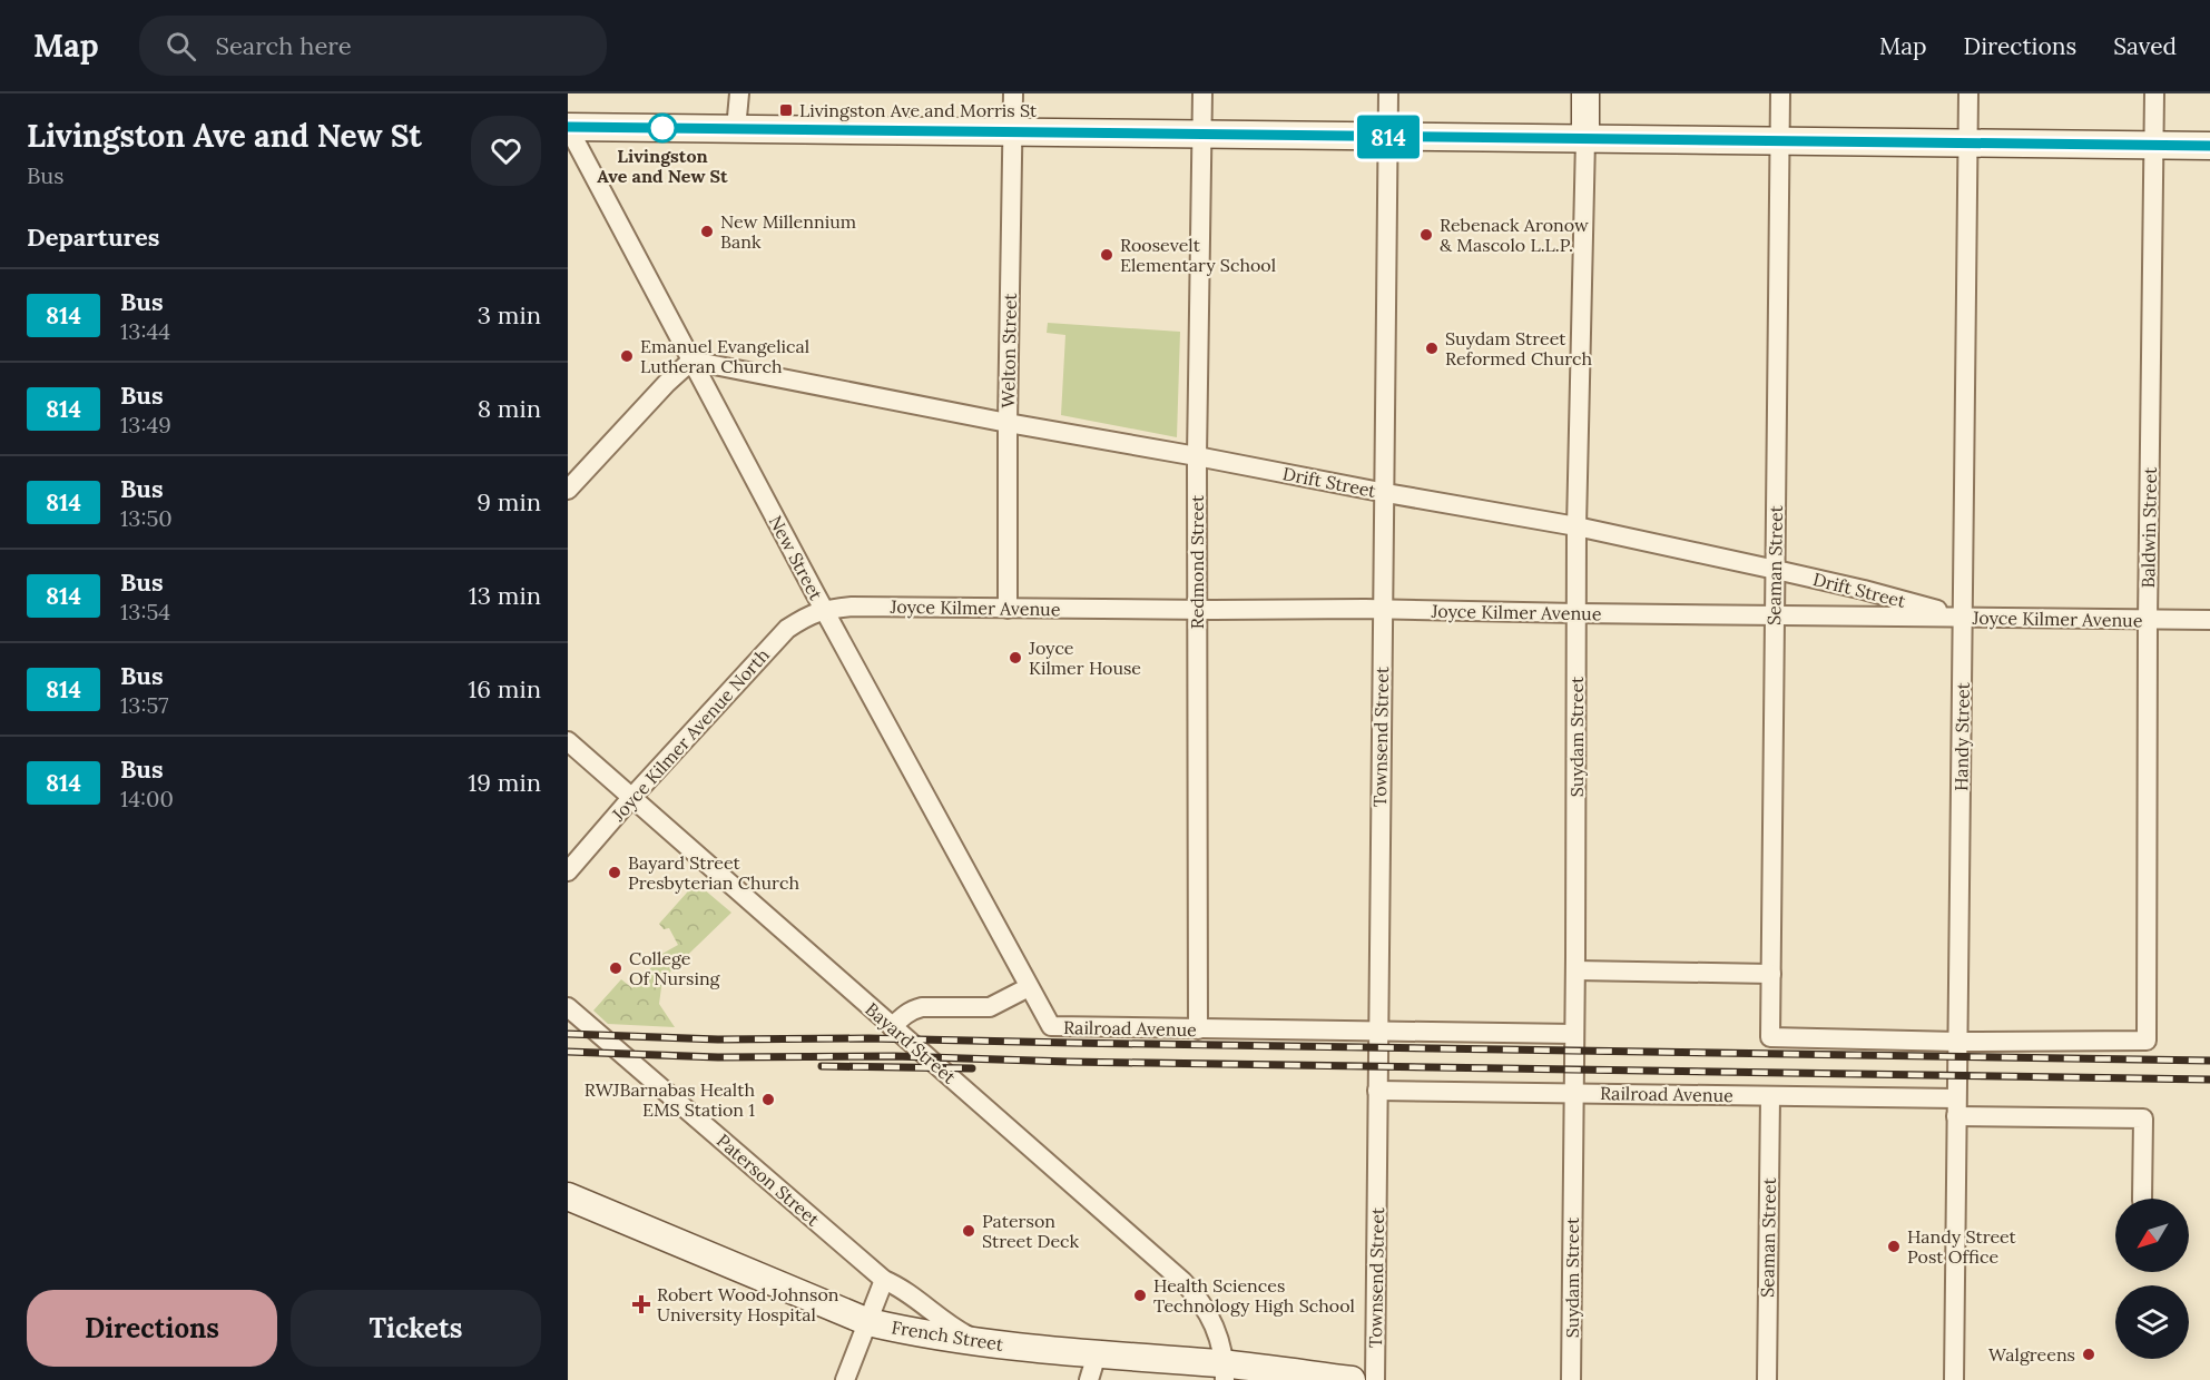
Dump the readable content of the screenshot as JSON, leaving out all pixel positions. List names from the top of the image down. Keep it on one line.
{"streets":{"main road":["Suydam Street","French Street"],"street":["Welton Street","Drift Street","Baldwin Street","New Street","Redmond Street","Seaman Street","Joyce Kilmer Avenue","Joyce Kilmer Avenue North","Townsend Street","Handy Street","Railroad Avenue","Bayard Street","Paterson Street"]},"crossings":[["Welton Street","Drift Street"],["Welton Street","Joyce Kilmer Avenue"],["Drift Street","New Street"],["Drift Street","Redmond Street"],["Drift Street","Seaman Street"],["Drift Street","Joyce Kilmer Avenue"],["Drift Street","Townsend Street"],["Drift Street","Suydam Street"],["Drift Street","Handy Street"],["Baldwin Street","Seaman Street"],["Baldwin Street","Joyce Kilmer Avenue"],["Baldwin Street","Handy Street"],["New Street","Joyce Kilmer Avenue"],["New Street","Joyce Kilmer Avenue North"],["New Street","Railroad Avenue"],["Redmond Street","Joyce Kilmer Avenue"],["Redmond Street","Railroad Avenue"],["Seaman Street","Joyce Kilmer Avenue"],["Seaman Street","Handy Street"],["Seaman Street","Railroad Avenue"],["Joyce Kilmer Avenue","Joyce Kilmer Avenue North"],["Joyce Kilmer Avenue","Townsend Street"],["Joyce Kilmer Avenue","Suydam Street"],["Joyce Kilmer Avenue","Handy Street"],["Joyce Kilmer Avenue North","Bayard Street"],["Townsend Street","Railroad Avenue"],["Suydam Street","Railroad Avenue"],["Handy Street","Railroad Avenue"],["Bayard Street","French Street"],["Paterson Street","French Street"]],"places":{"transit":["Livingston Ave and Morris St"],"other":["Livingston Ave and New St","New Millennium Bank","Rebenack Aronow & Mascolo L.L.P.","Roosevelt Elementary School","Suydam Street Reformed Church","Emanuel Evangelical Lutheran Church","Joyce Kilmer House","Bayard Street Presbyterian Church","College Of Nursing","RWJBarnabas Health EMS Station 1","Paterson Street Deck","Handy Street Post Office","Health Sciences Technology High School","Walgreens"],"health":["Robert Wood Johnson University Hospital"]},"lines":["bus line 814"],"north":"bottom left","page":{"header":"Map","search":"Search here","nav":["Map","Directions","Saved"],"heading":[["Livingston Ave and New St","Bus"],"Departures"],"on_map":"814","list":[{"mark":"814","name":"Bus","note":"13:44","value":"3 min"},{"mark":"814","name":"Bus","note":"13:49","value":"8 min"},{"mark":"814","name":"Bus","note":"13:50","value":"9 min"},{"mark":"814","name":"Bus","note":"13:54","value":"13 min"},{"mark":"814","name":"Bus","note":"13:57","value":"16 min"},{"mark":"814","name":"Bus","note":"14:00","value":"19 min"}],"buttons":["Directions","Tickets"]}}
